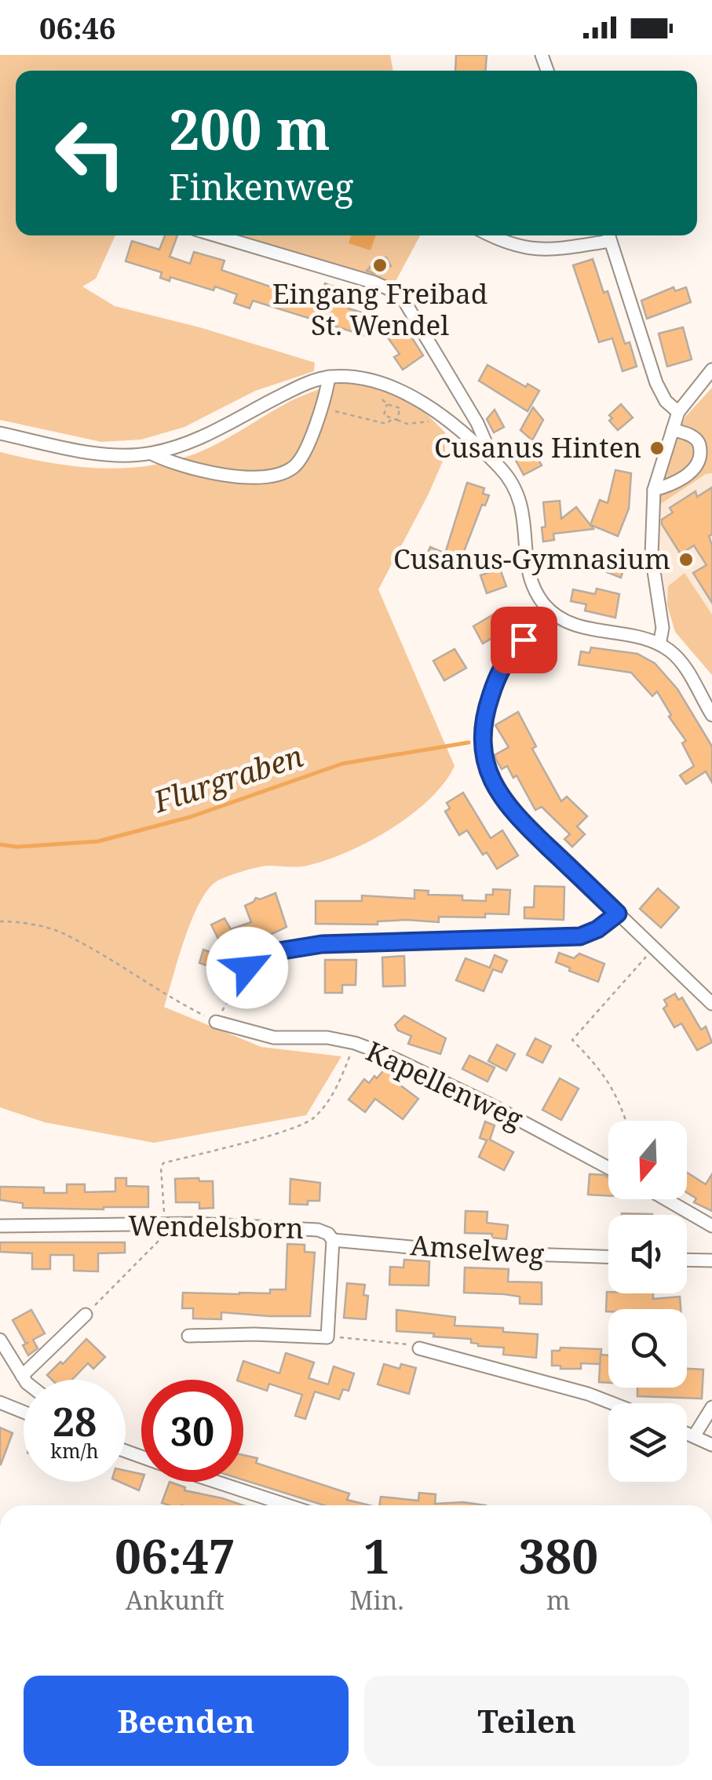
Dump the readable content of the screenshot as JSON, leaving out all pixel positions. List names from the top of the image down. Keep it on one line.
{"streets":{"street":["Kapellenweg","Wendelsborn","Amselweg"]},"crossings":[["Wendelsborn","Amselweg"]],"water":["Flurgraben"],"places":["Eingang Freibad St. Wendel","Cusanus Hinten","Cusanus-Gymnasium"],"north":"bottom","page":{"status":"06:46","turn":["200 m","Finkenweg"],"speed":"28 km/h","limit":"30","eta":["06:47","Ankunft","1","Min.","380","m"],"buttons":["Beenden","Teilen"]}}
